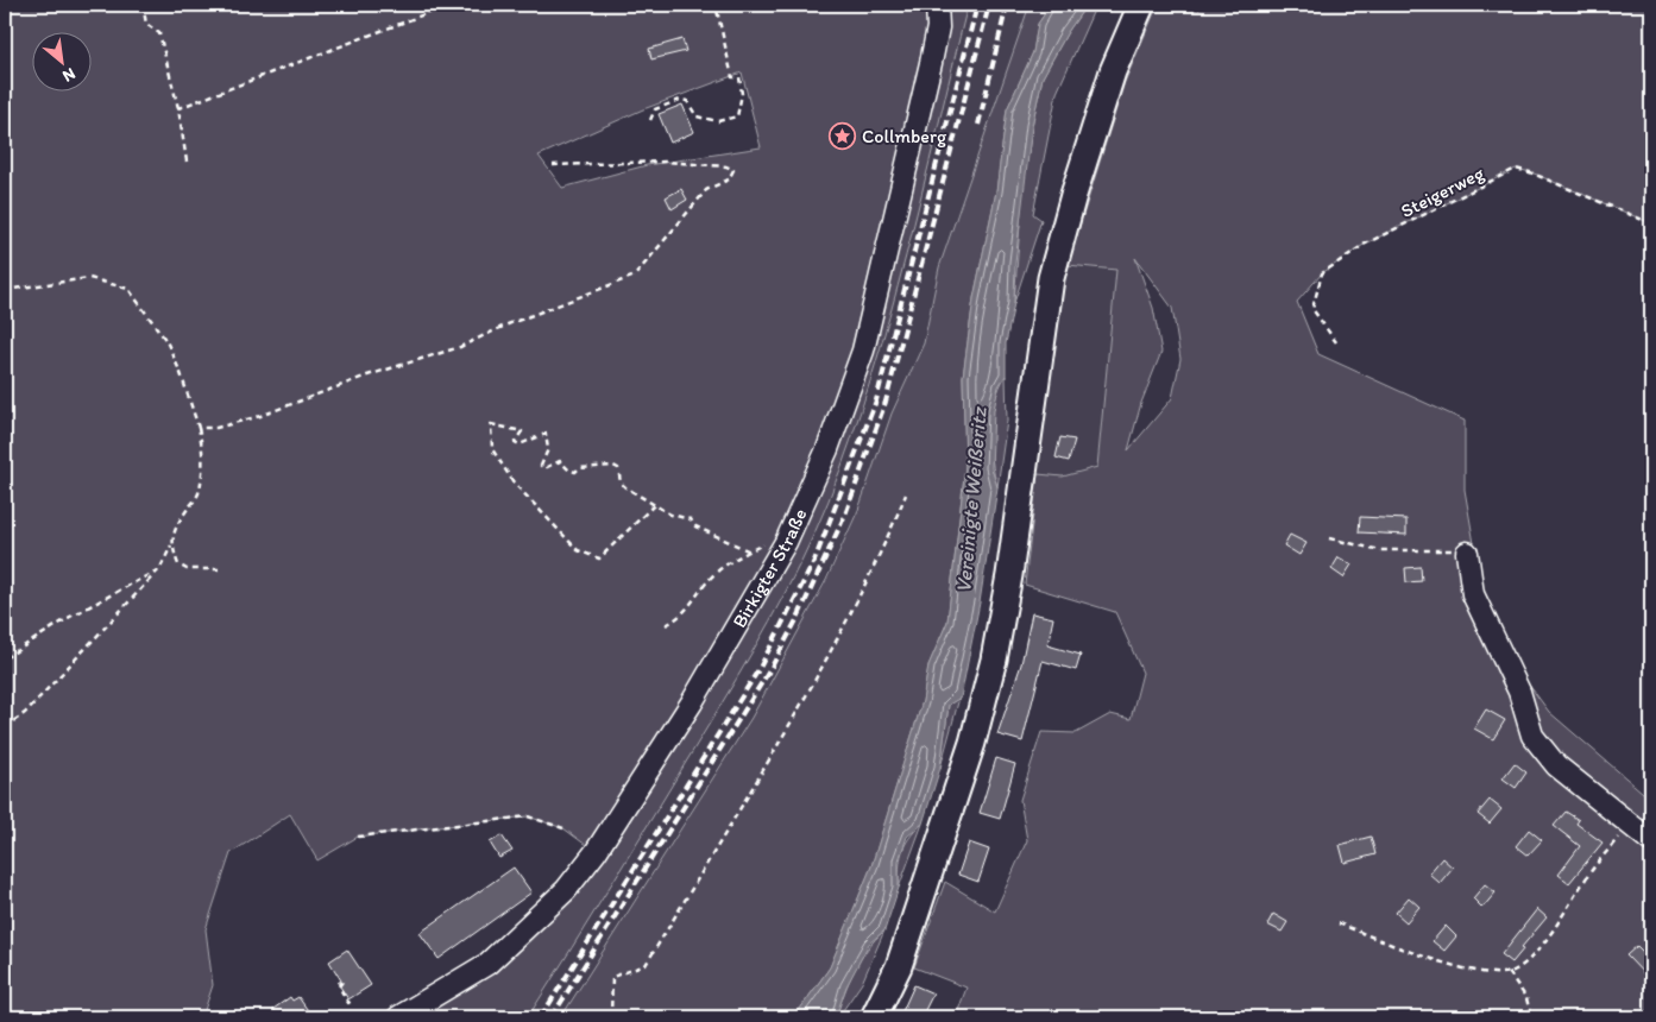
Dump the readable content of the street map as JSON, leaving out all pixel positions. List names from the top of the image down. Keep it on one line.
{"streets":{"street":["Birkigter Straße"],"path":["Steigerweg"]},"water":["Vereinigte Weißeritz"],"places":{"place":["Collmberg"]},"north":"bottom right"}
